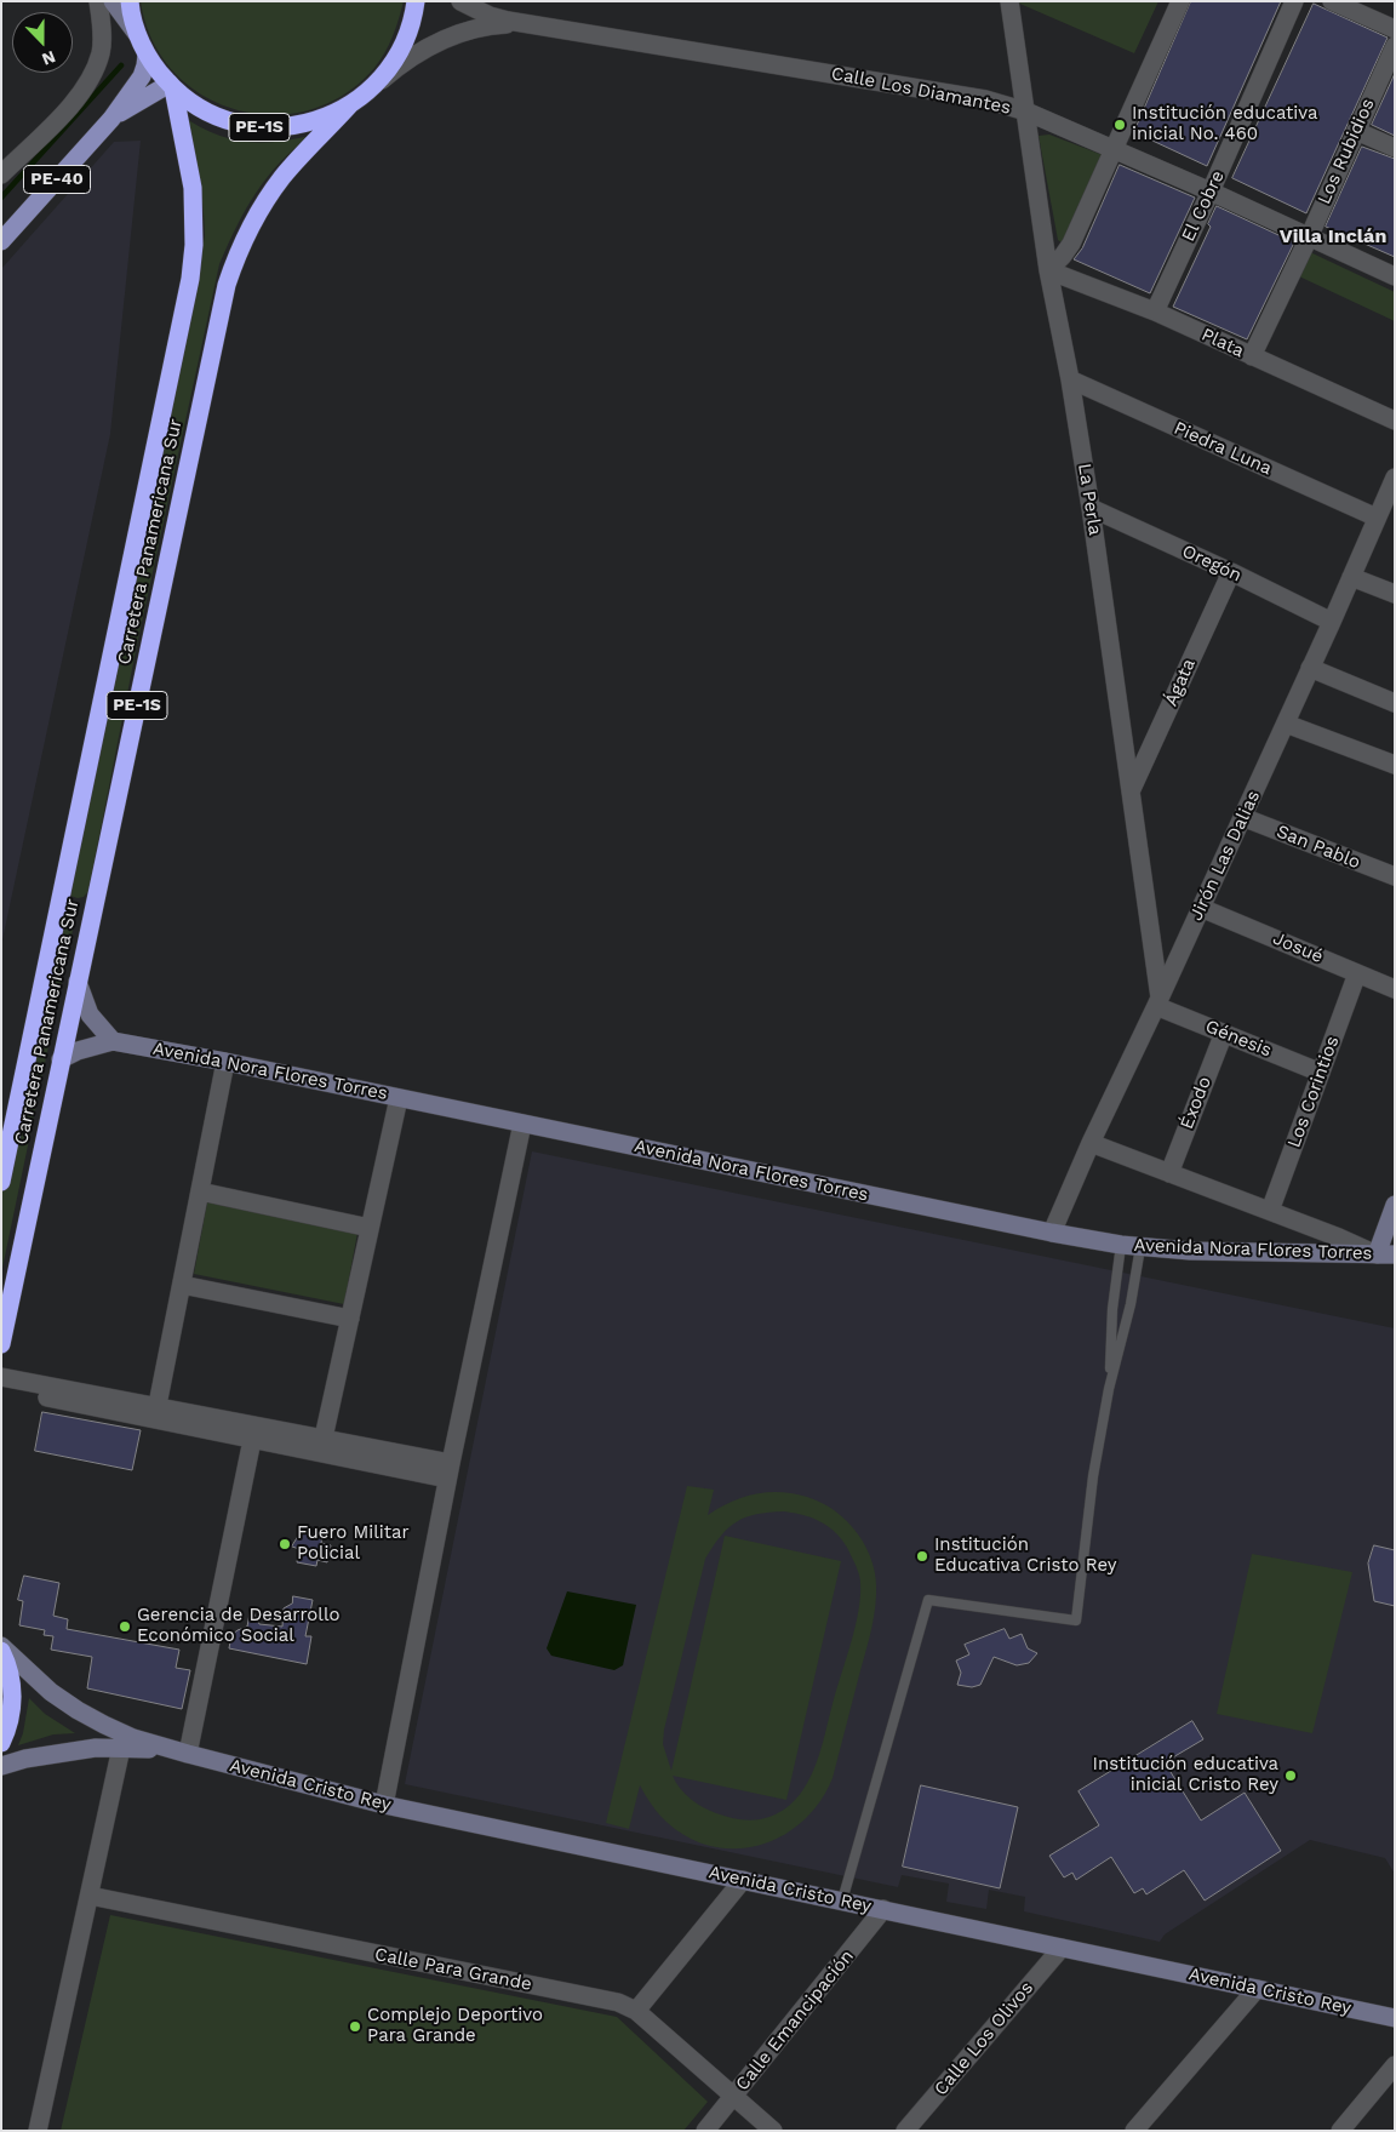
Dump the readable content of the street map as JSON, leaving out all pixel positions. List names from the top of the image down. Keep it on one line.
{"streets":{"highway":["PE-1S","Carretera Panamericana Sur"],"main road":["PE-40","Avenida Nora Flores Torres","Avenida Cristo Rey"],"street":["Calle Los Diamantes","Los Rubidios","El Cobre","Plata","Piedra Luna","La Perla","Oregón","Ágata","San Pablo","Jirón Las Dalias","Josué","Génesis","Los Corintios","Éxodo","Calle Para Grande","Calle Emancipación","Calle Los Olivos"]},"crossings":[["Calle Los Diamantes","PE-1S"],["Calle Los Diamantes","Los Rubidios"],["Calle Los Diamantes","El Cobre"],["Calle Los Diamantes","La Perla"],["PE-1S","PE-40"],["PE-1S","Carretera Panamericana Sur"],["Los Rubidios","Plata"],["PE-40","Carretera Panamericana Sur"],["El Cobre","Plata"],["Plata","La Perla"],["Piedra Luna","La Perla"],["Piedra Luna","Jirón Las Dalias"],["La Perla","Oregón"],["La Perla","Ágata"],["La Perla","Jirón Las Dalias"],["La Perla","Génesis"],["Carretera Panamericana Sur","Avenida Nora Flores Torres"],["Oregón","Ágata"],["Oregón","Jirón Las Dalias"],["San Pablo","Jirón Las Dalias"],["Jirón Las Dalias","Josué"],["Jirón Las Dalias","Génesis"],["Jirón Las Dalias","Avenida Nora Flores Torres"],["Josué","Los Corintios"],["Génesis","Los Corintios"],["Génesis","Éxodo"],["Avenida Cristo Rey","Calle Emancipación"],["Avenida Cristo Rey","Calle Los Olivos"],["Calle Para Grande","Calle Emancipación"]],"districts":["Villa Inclán"],"places":["Institución educativa inicial No. 460","Fuero Militar Policial","Institución Educativa Cristo Rey","Gerencia de Desarrollo Económico Social","Institución educativa inicial Cristo Rey","Complejo Deportivo Para Grande"],"north":"bottom"}
